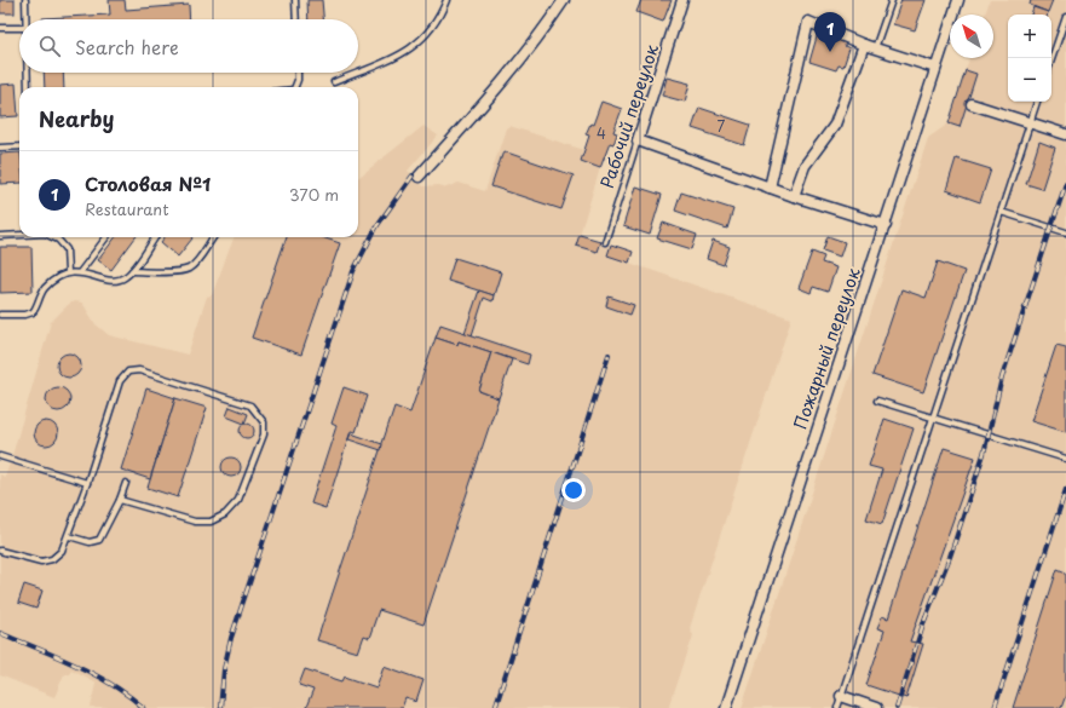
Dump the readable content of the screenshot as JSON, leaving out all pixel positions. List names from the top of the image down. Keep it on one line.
{"streets":{"street":["Рабочий переулок","Пожарный переулок"]},"house_numbers":["7","4"],"north":"top left","page":{"pins":"1","map_buttons":["+","−"],"search":"Search here","heading":"Nearby","list":[{"mark":"1","name":"Столовая №1","note":"Restaurant","value":"370 m"}]}}
